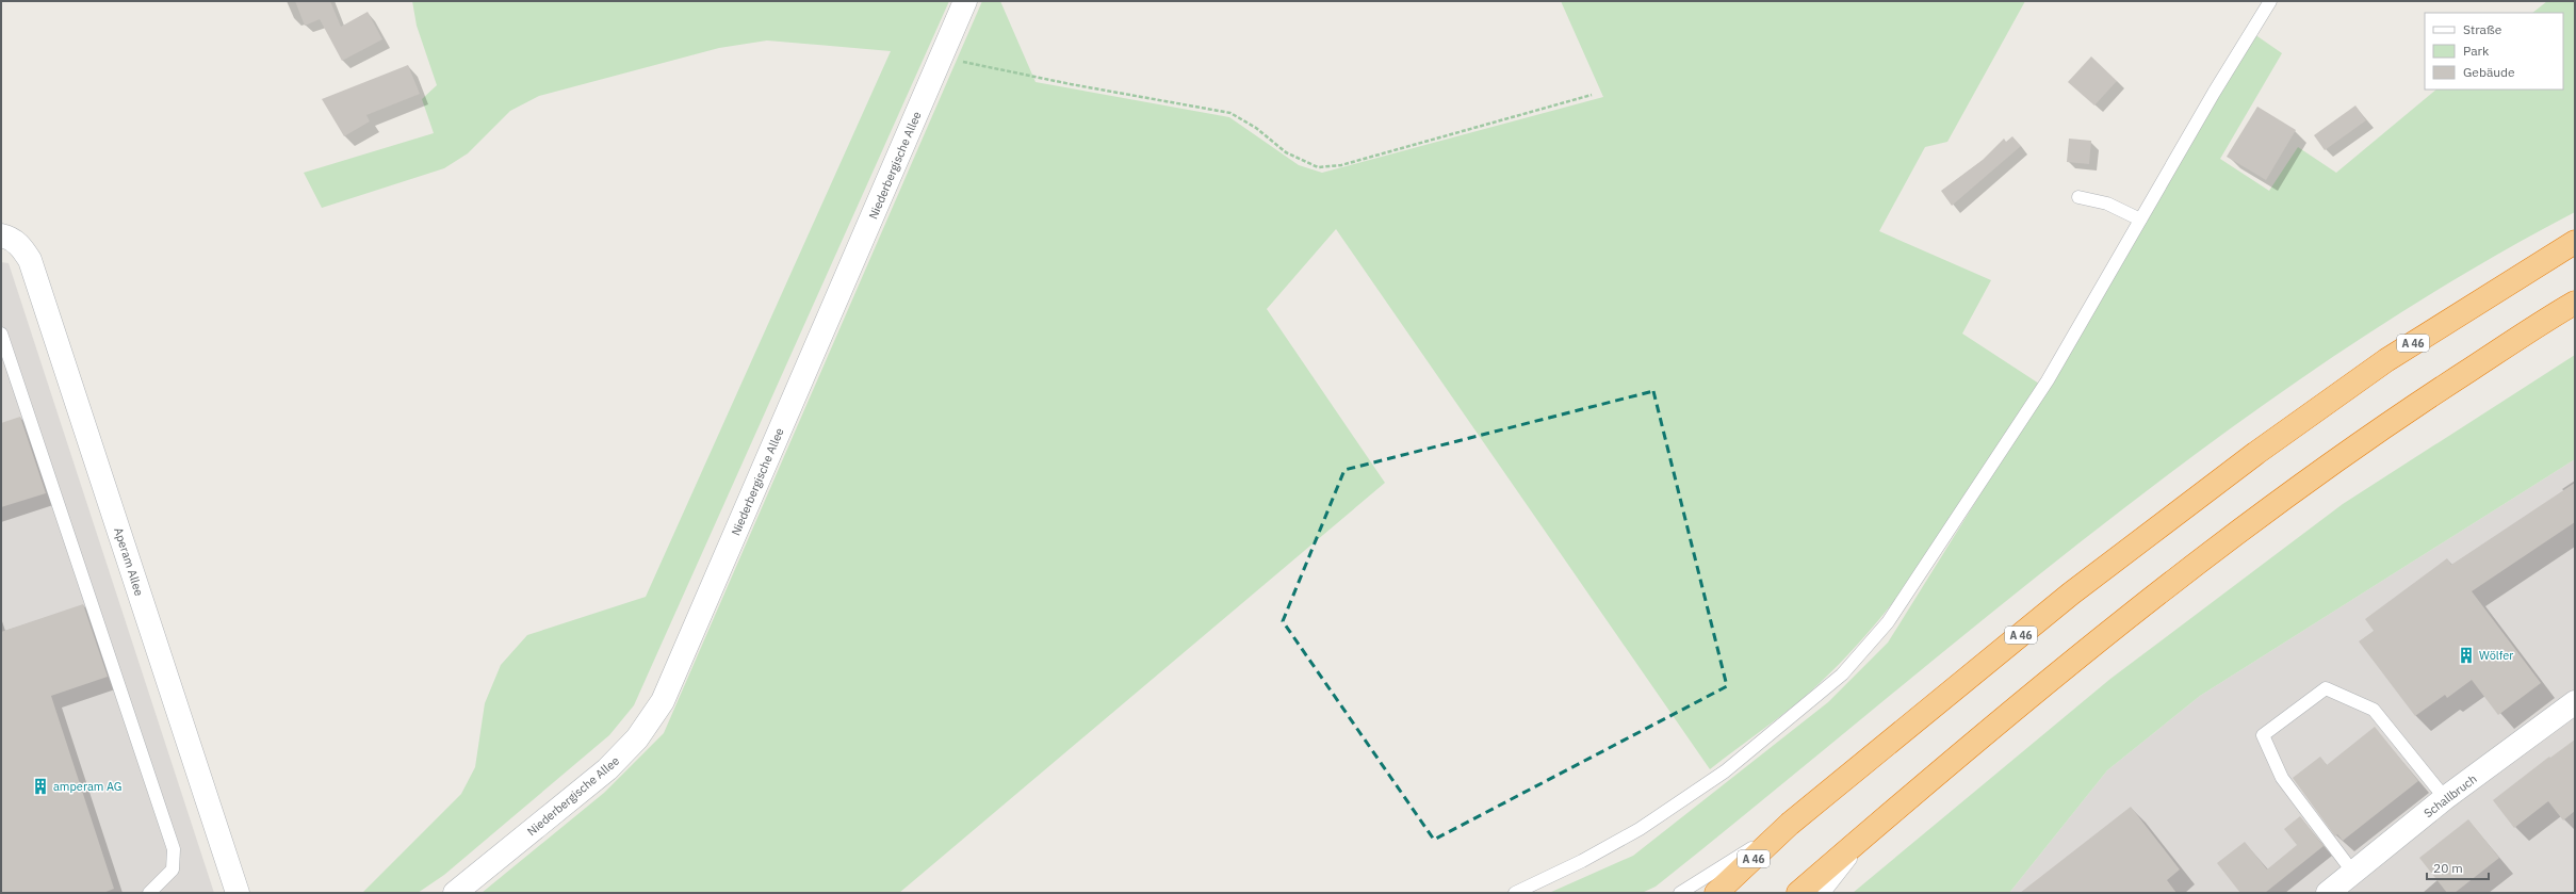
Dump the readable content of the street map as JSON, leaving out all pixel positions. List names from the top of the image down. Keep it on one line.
{"streets":{"highway":["A 46"],"street":["Niederbergische Allee","Aperam Allee","Schallbruch"]},"places":{"building":["Wölfer","amperam AG"]},"legend":["Straße","Park","Gebäude"],"scale_bar":"20 m"}
